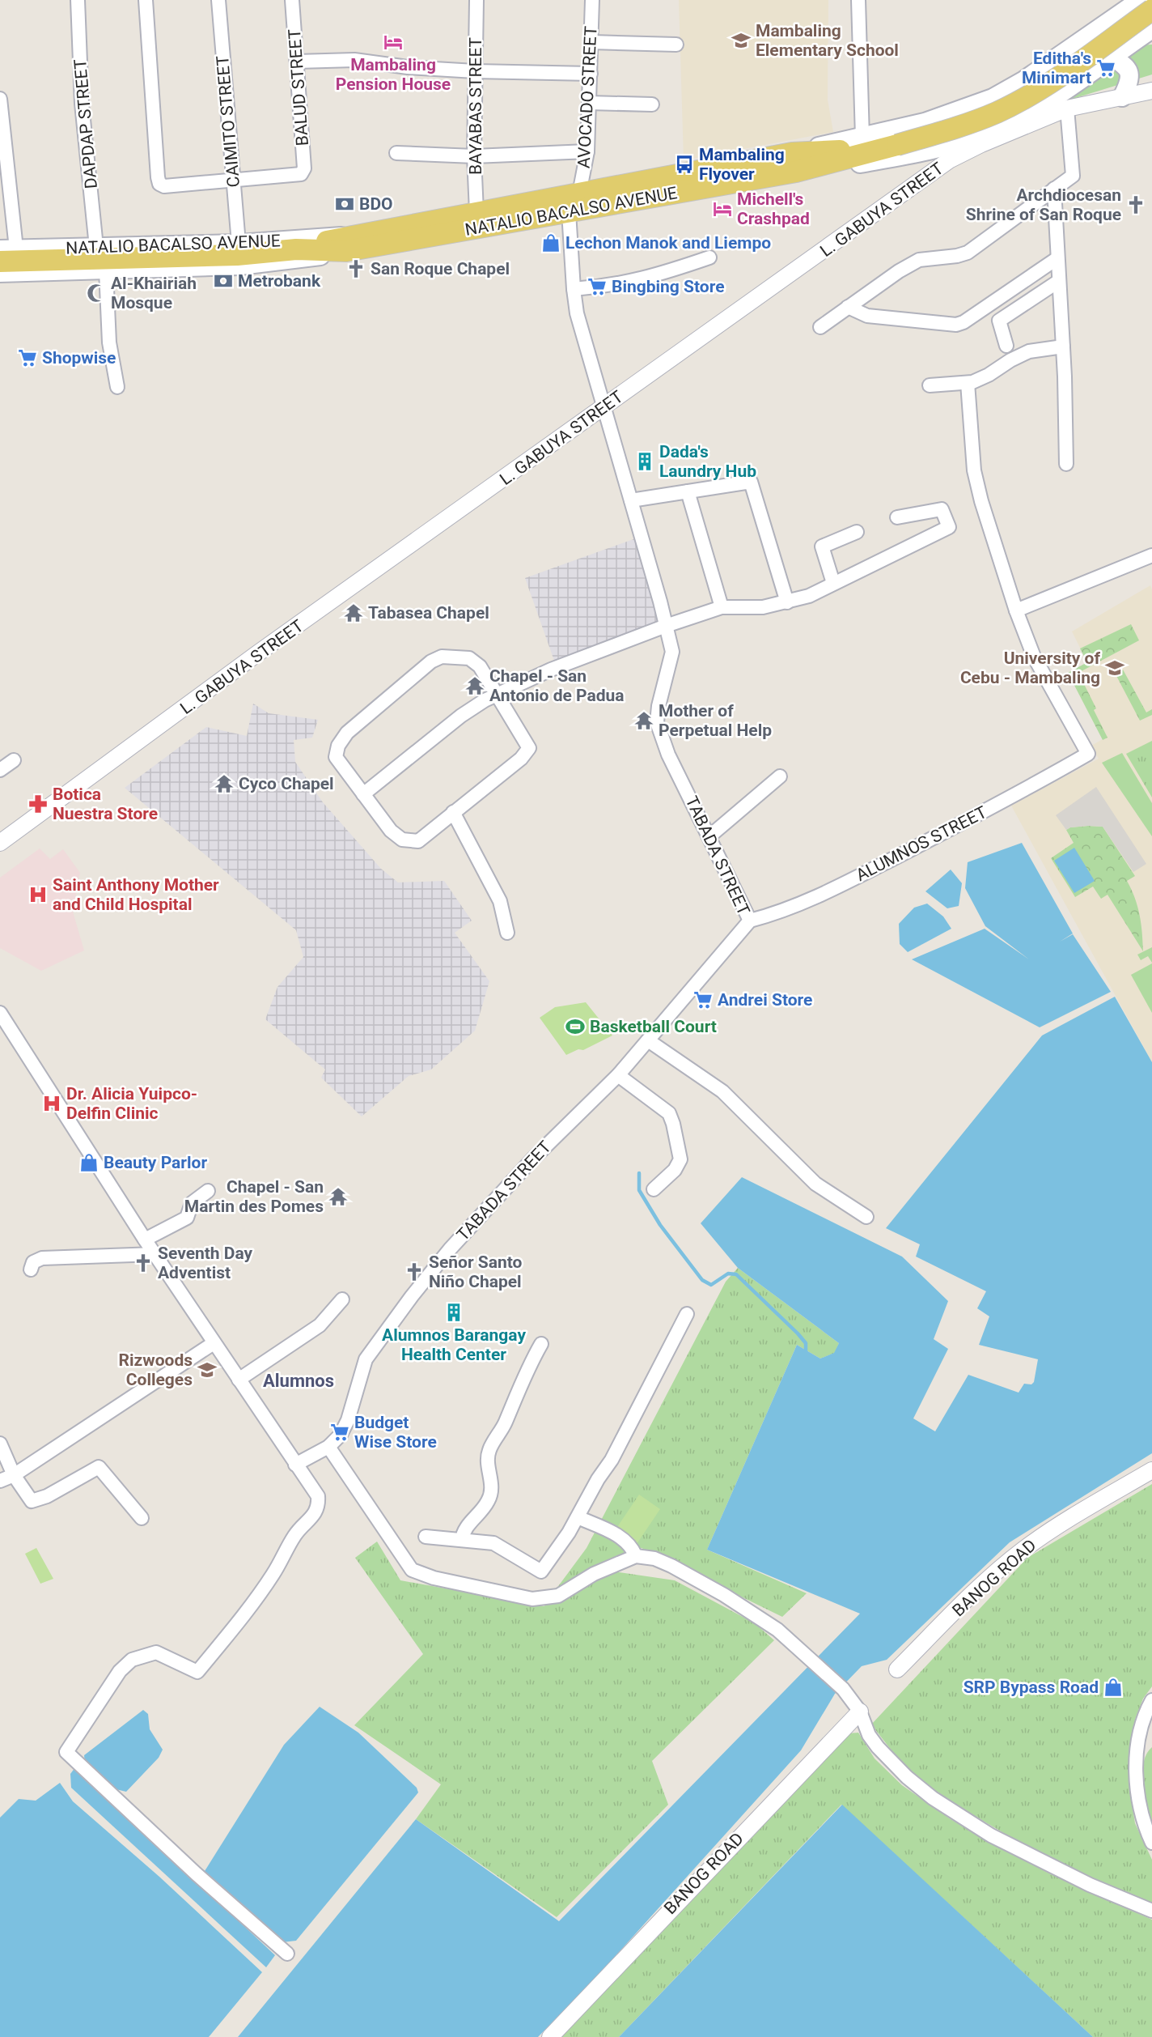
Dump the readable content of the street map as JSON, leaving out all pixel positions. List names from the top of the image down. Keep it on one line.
{"streets":{"main road":["NATALIO BACALSO AVENUE"],"street":["BALUD STREET","AVOCADO STREET","BAYABAS STREET","CAIMITO STREET","DAPDAP STREET","L. GABUYA STREET","ALUMNOS STREET","TABADA STREET","BANOG ROAD"]},"crossings":[["BALUD STREET","CAIMITO STREET"],["AVOCADO STREET","NATALIO BACALSO AVENUE"],["BAYABAS STREET","NATALIO BACALSO AVENUE"],["CAIMITO STREET","NATALIO BACALSO AVENUE"],["DAPDAP STREET","NATALIO BACALSO AVENUE"],["L. GABUYA STREET","TABADA STREET"],["NATALIO BACALSO AVENUE","TABADA STREET"],["ALUMNOS STREET","TABADA STREET"]],"districts":["Alumnos"],"places":{"school or university":["Mambaling Elementary School","University of Cebu - Mambaling","Rizwoods Colleges"],"hotel":["Mambaling Pension House","Michell's Crashpad"],"supermarket":["Editha's Minimart","Bingbing Store","Shopwise","Andrei Store","Budget Wise Store"],"bus stop":["Mambaling Flyover"],"bank":["BDO","Metrobank"],"church":["Archdiocesan Shrine of San Roque","San Roque Chapel","Seventh Day Adventist","Señor Santo Niño Chapel"],"shop":["Lechon Manok and Liempo","Beauty Parlor","SRP Bypass Road"],"mosque":["Al-Khairiah Mosque"],"building":["Dada's Laundry Hub","Alumnos Barangay Health Center"],"temple":["Tabasea Chapel","Chapel - San Antonio de Padua","Mother of Perpetual Help","Cyco Chapel","Chapel - San Martin des Pomes"],"pharmacy":["Botica Nuestra Store"],"hospital":["Saint Anthony Mother and Child Hospital","Dr. Alicia Yuipco- Delfin Clinic"],"sports":["Basketball Court"]}}
